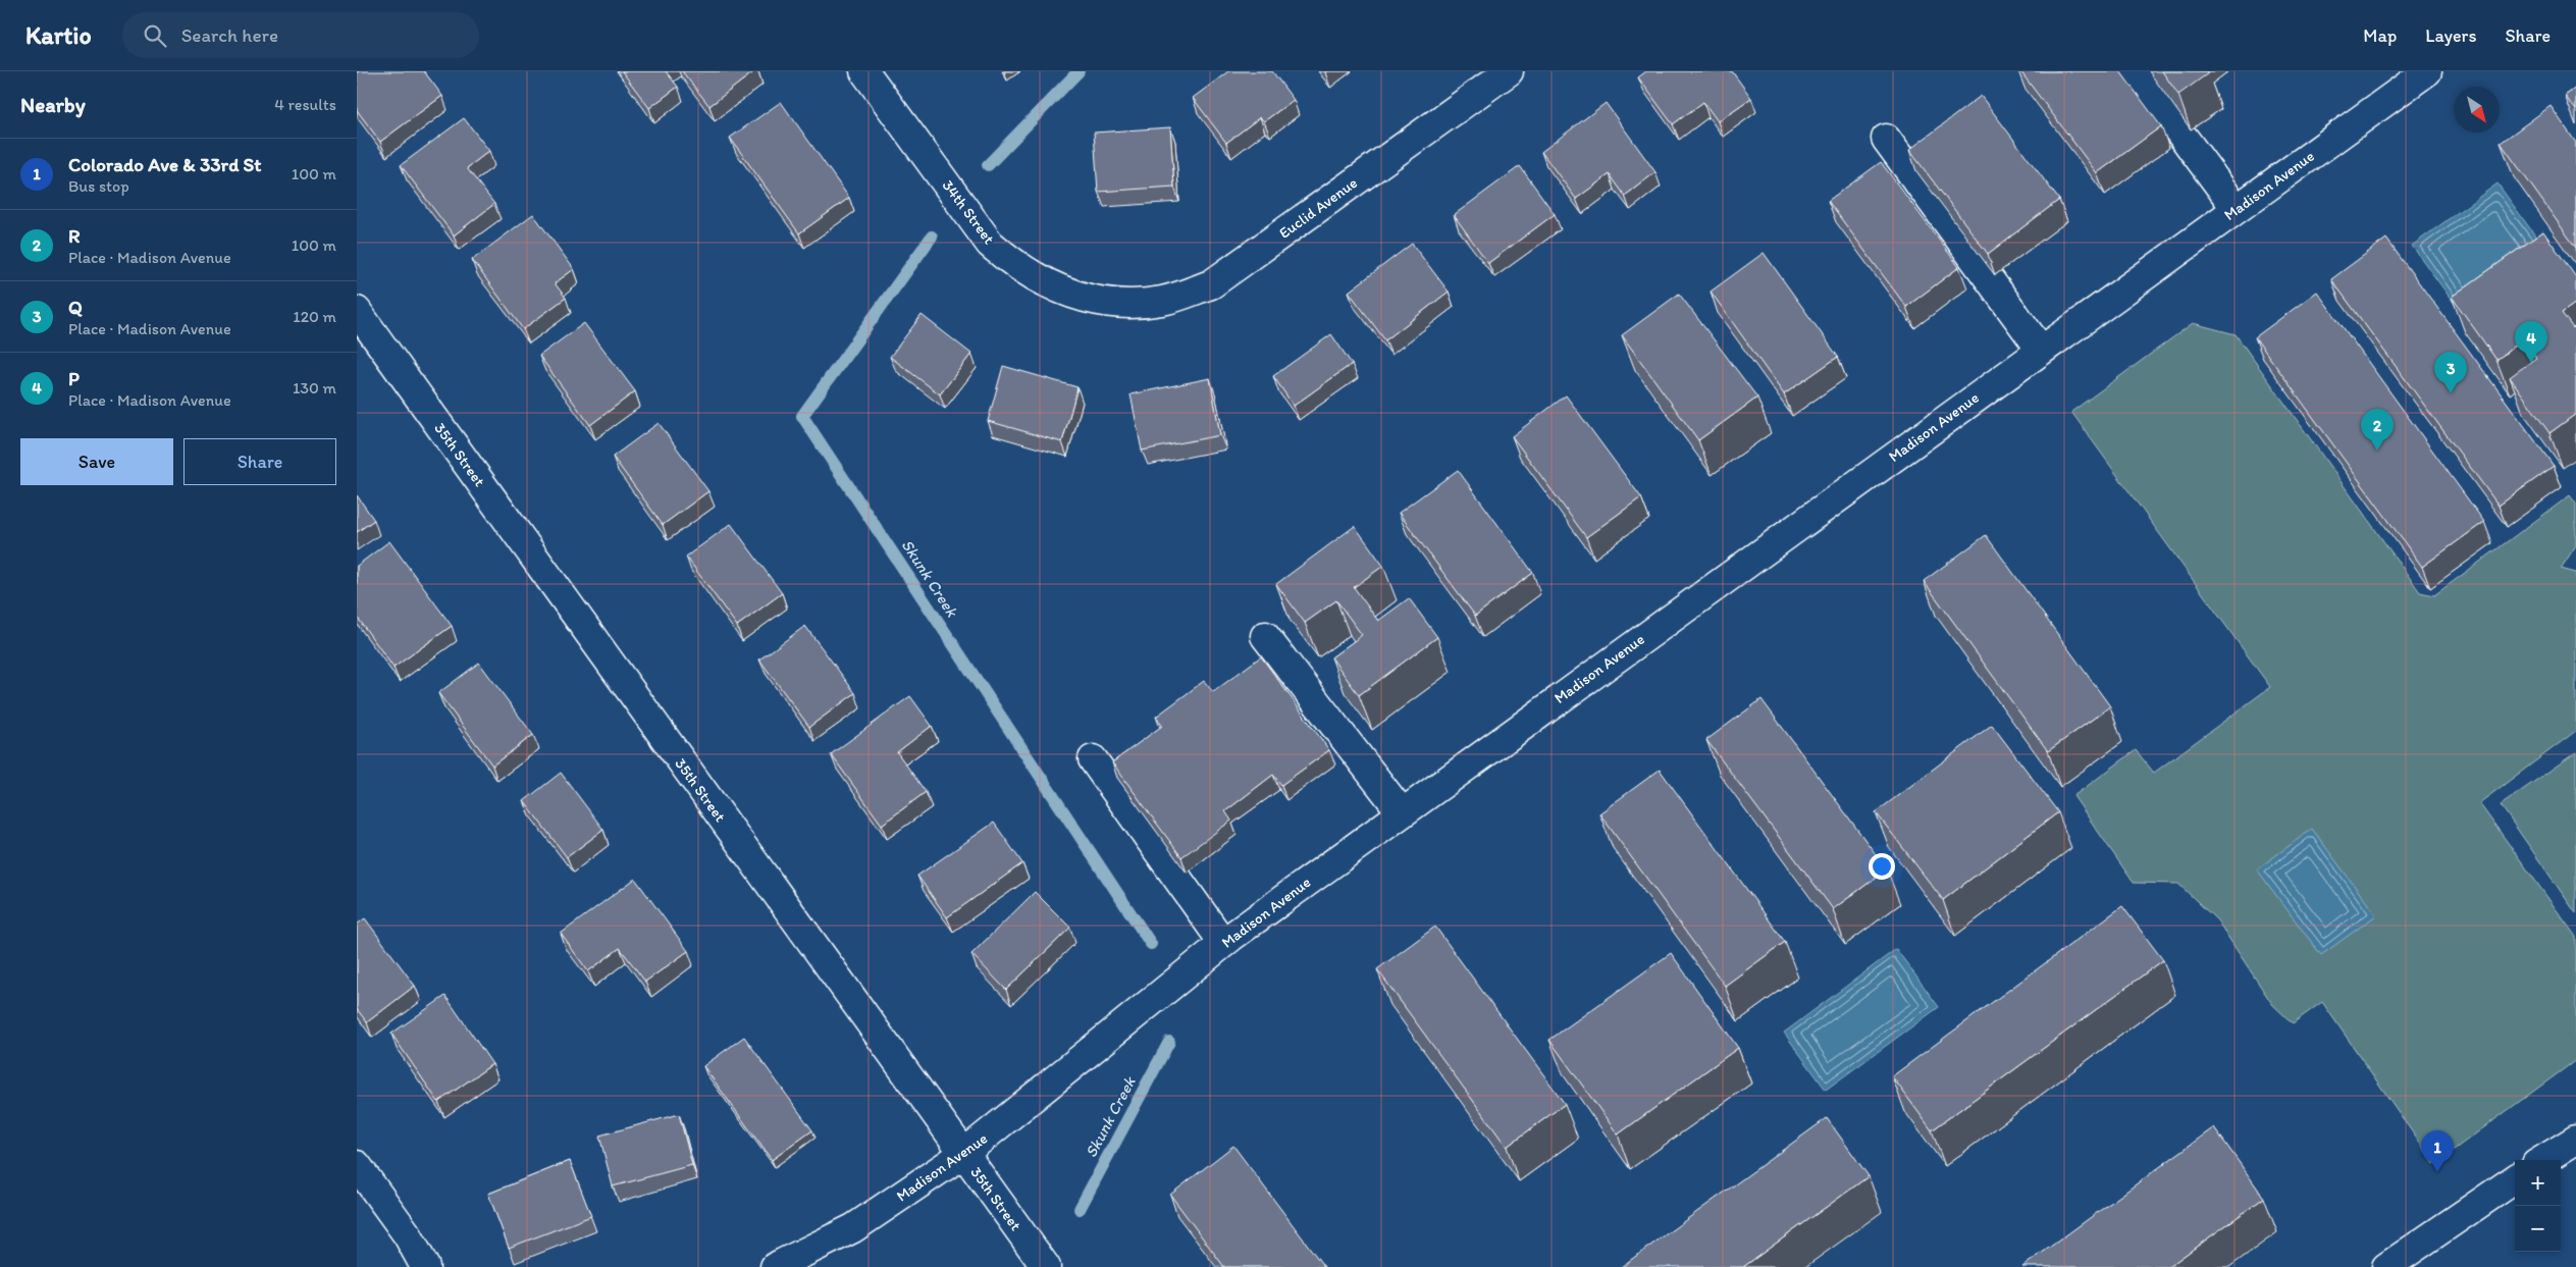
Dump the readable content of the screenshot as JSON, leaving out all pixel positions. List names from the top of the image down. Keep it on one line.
{"streets":{"street":["Madison Avenue","Euclid Avenue","34th Street","35th Street"]},"crossings":[["Madison Avenue","35th Street"],["Euclid Avenue","34th Street"]],"water":["Skunk Creek"],"north":"bottom right","page":{"header":"Kartio","search":"Search here","nav":["Map","Layers","Share"],"heading":["Nearby","4 results"],"list":[{"mark":"1","name":"Colorado Ave & 33rd St","note":"Bus stop","value":"100 m"},{"mark":"2","name":"R","note":"Place · Madison Avenue","value":"100 m"},{"mark":"3","name":"Q","note":"Place · Madison Avenue","value":"120 m"},{"mark":"4","name":"P","note":"Place · Madison Avenue","value":"130 m"}],"pins":["4","3","2","1"],"buttons":["Save","Share"],"map_buttons":["+","−"]}}
